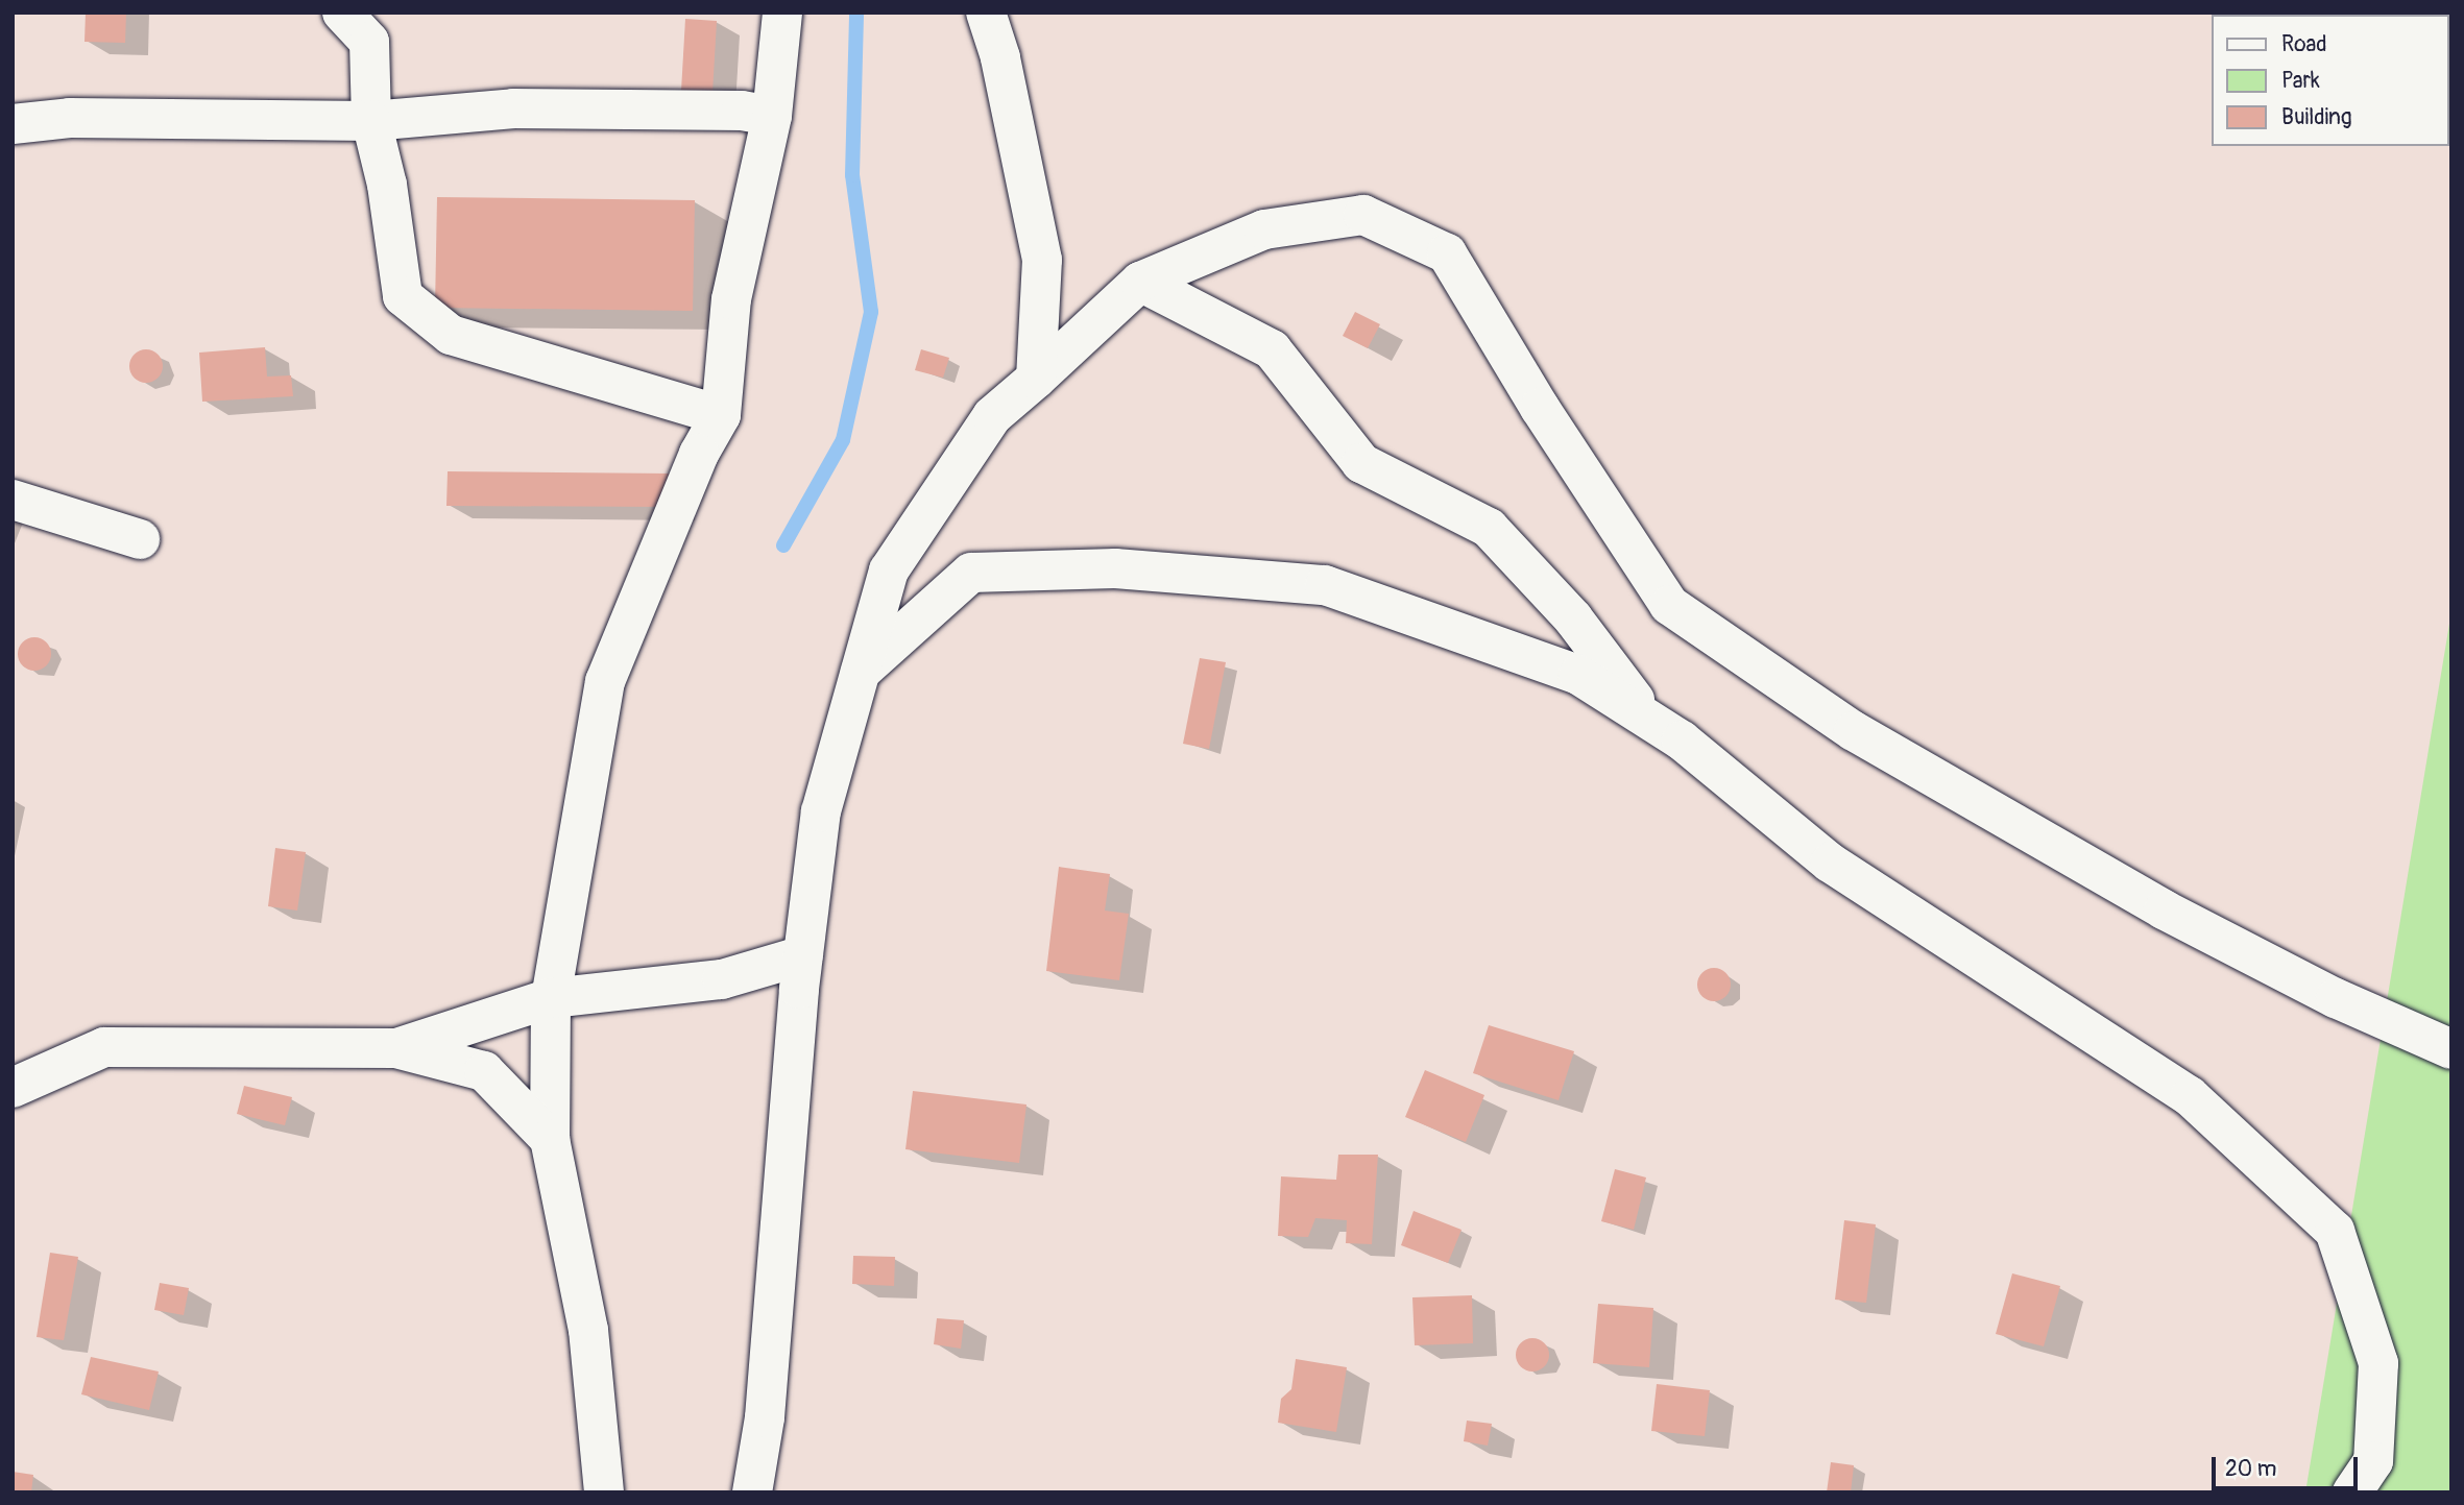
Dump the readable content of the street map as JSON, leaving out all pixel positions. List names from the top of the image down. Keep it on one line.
{"legend":["Road","Park","Building"],"scale_bar":"20 m"}
